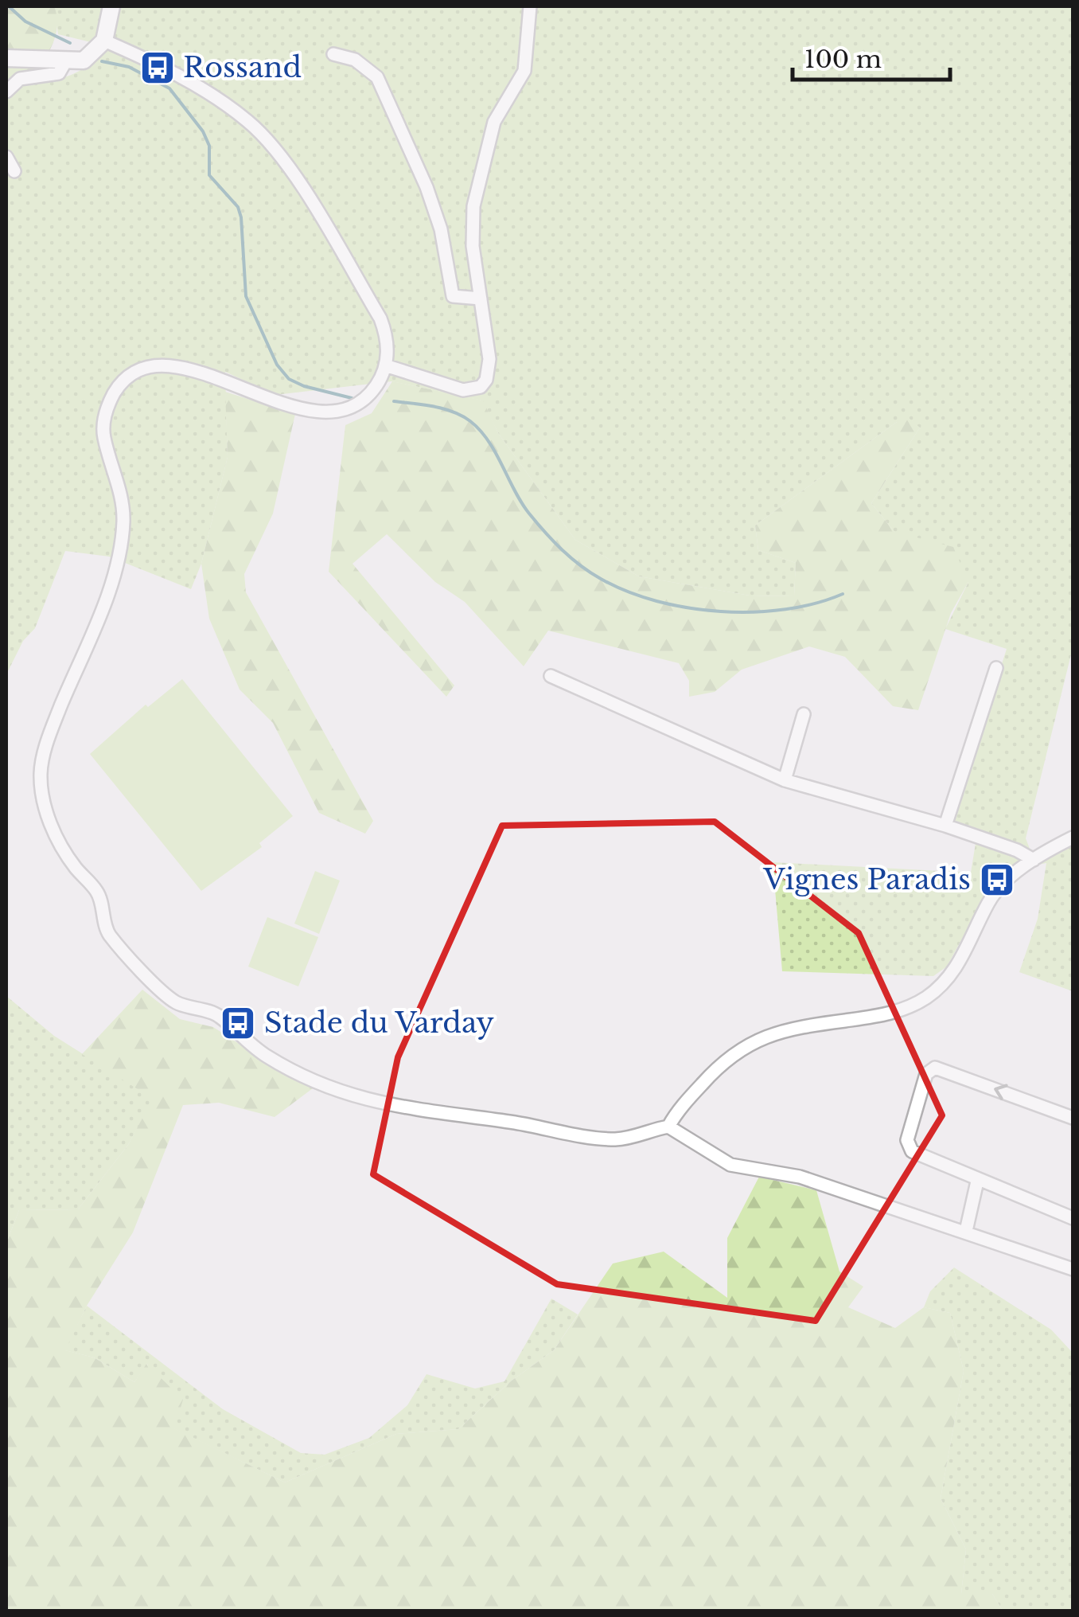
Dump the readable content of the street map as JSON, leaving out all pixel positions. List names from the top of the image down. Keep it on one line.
{"places":{"bus stop":["Rossand","Vignes Paradis","Stade du Varday"]},"scale_bar":"100 m"}
